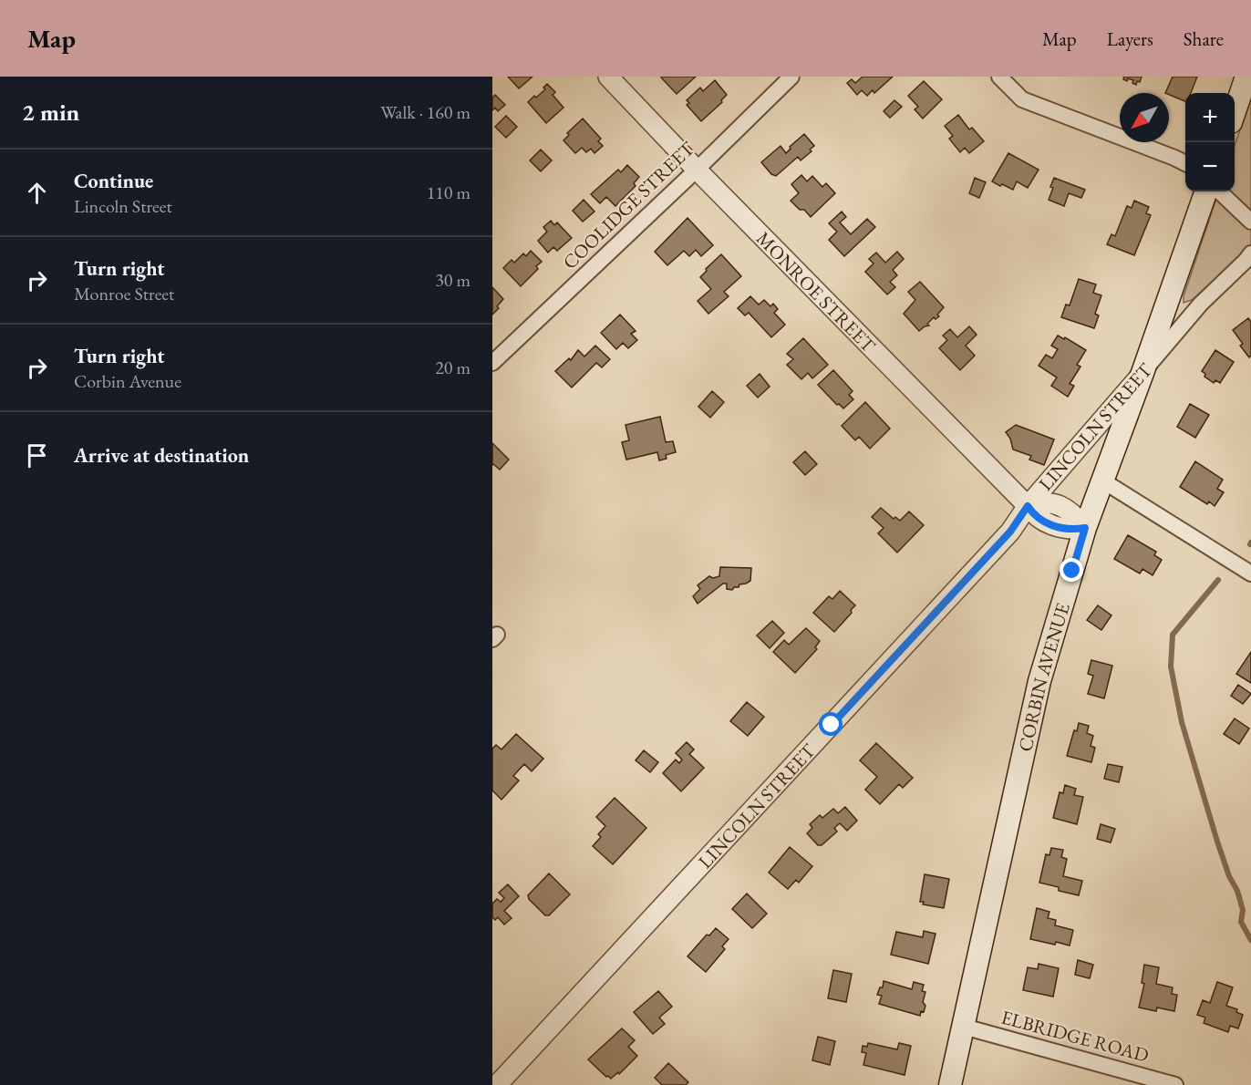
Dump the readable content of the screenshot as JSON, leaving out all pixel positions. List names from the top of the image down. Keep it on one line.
{"streets":{"main road":["CORBIN AVENUE"],"street":["COOLIDGE STREET","MONROE STREET","LINCOLN STREET","ELBRIDGE ROAD"]},"crossings":[["COOLIDGE STREET","MONROE STREET"],["MONROE STREET","LINCOLN STREET"],["LINCOLN STREET","CORBIN AVENUE"],["CORBIN AVENUE","ELBRIDGE ROAD"]],"north":"bottom left","page":{"header":"Map","nav":["Map","Layers","Share"],"heading":["2 min","Walk · 160 m"],"map_buttons":["+","−"],"list":[["Continue","Lincoln Street","110 m"],["Turn right","Monroe Street","30 m"],["Turn right","Corbin Avenue","20 m"],"Arrive at destination"]}}
